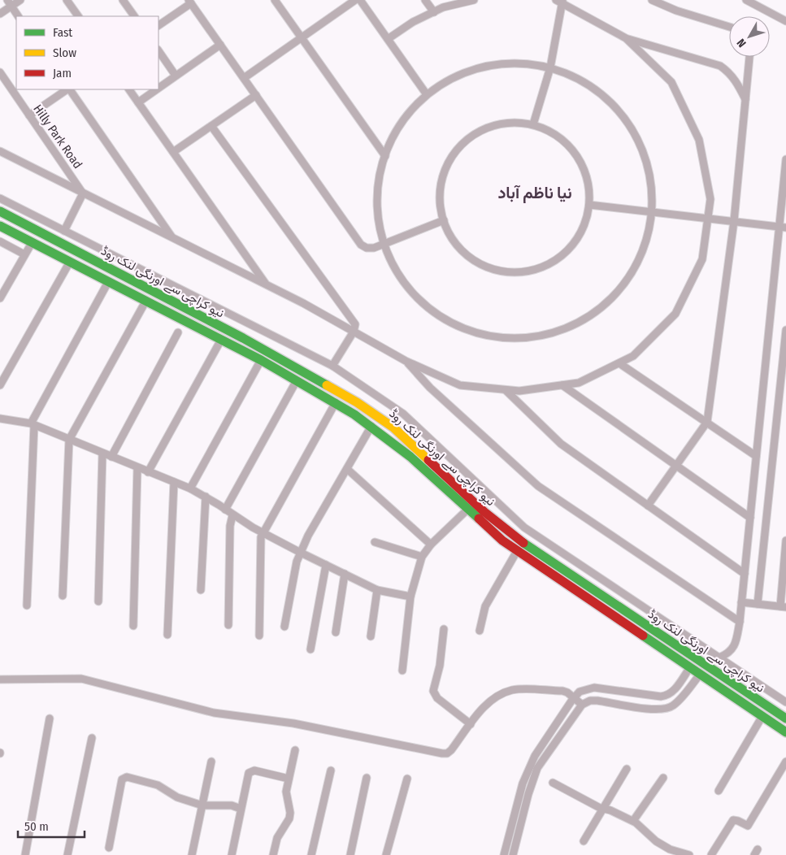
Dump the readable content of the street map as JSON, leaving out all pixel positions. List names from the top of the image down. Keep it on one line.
{"streets":{"street":["Hilly Park Road","نیو کراچی سے اورنگی لنک روڈ"]},"districts":["نیا ناظم آباد"],"legend":["Fast","Slow","Jam"],"scale_bar":"50 m","north":"bottom left"}
